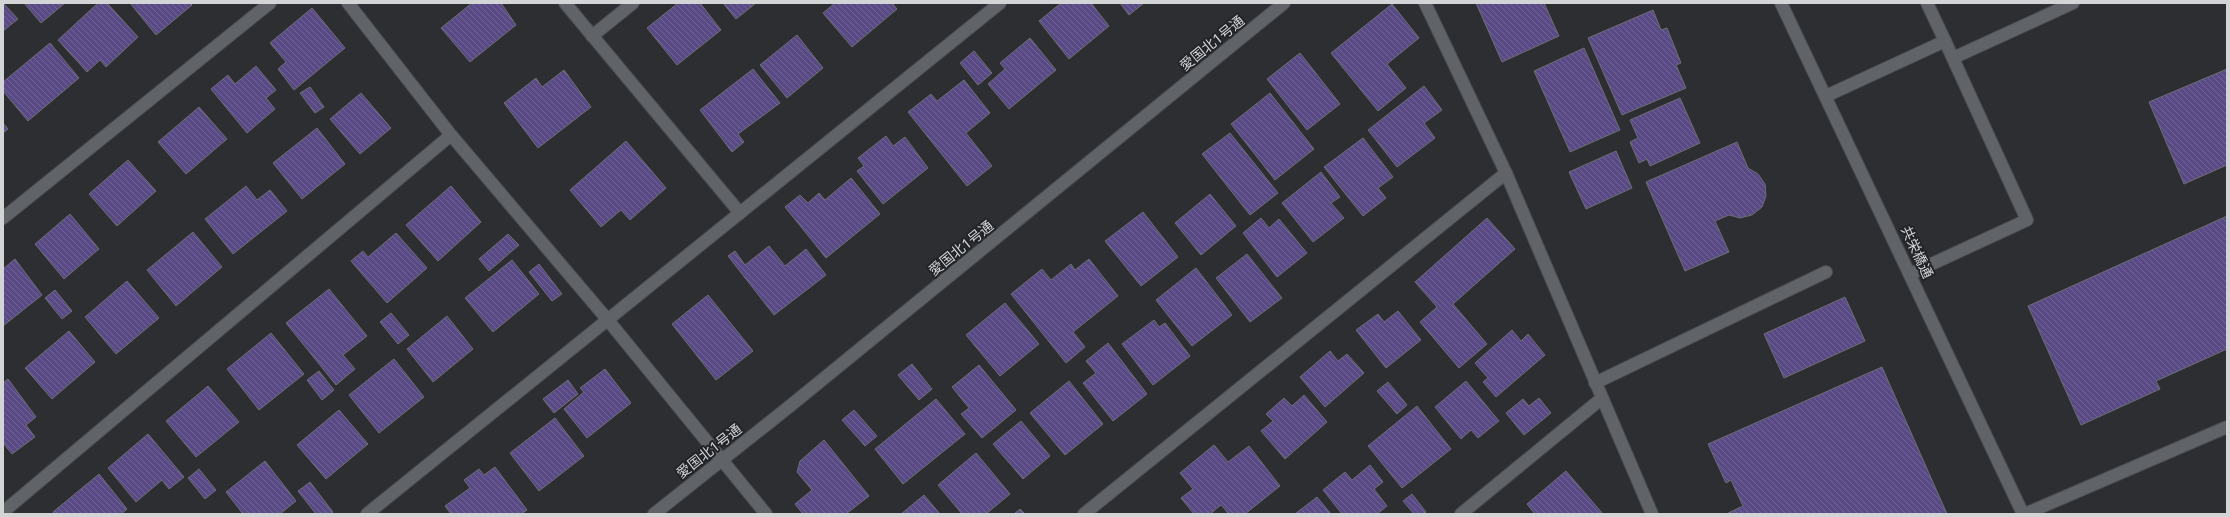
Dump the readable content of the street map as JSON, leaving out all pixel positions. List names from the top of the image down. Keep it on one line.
{"streets":{"street":["愛国北1号通","共栄橋通"]}}
